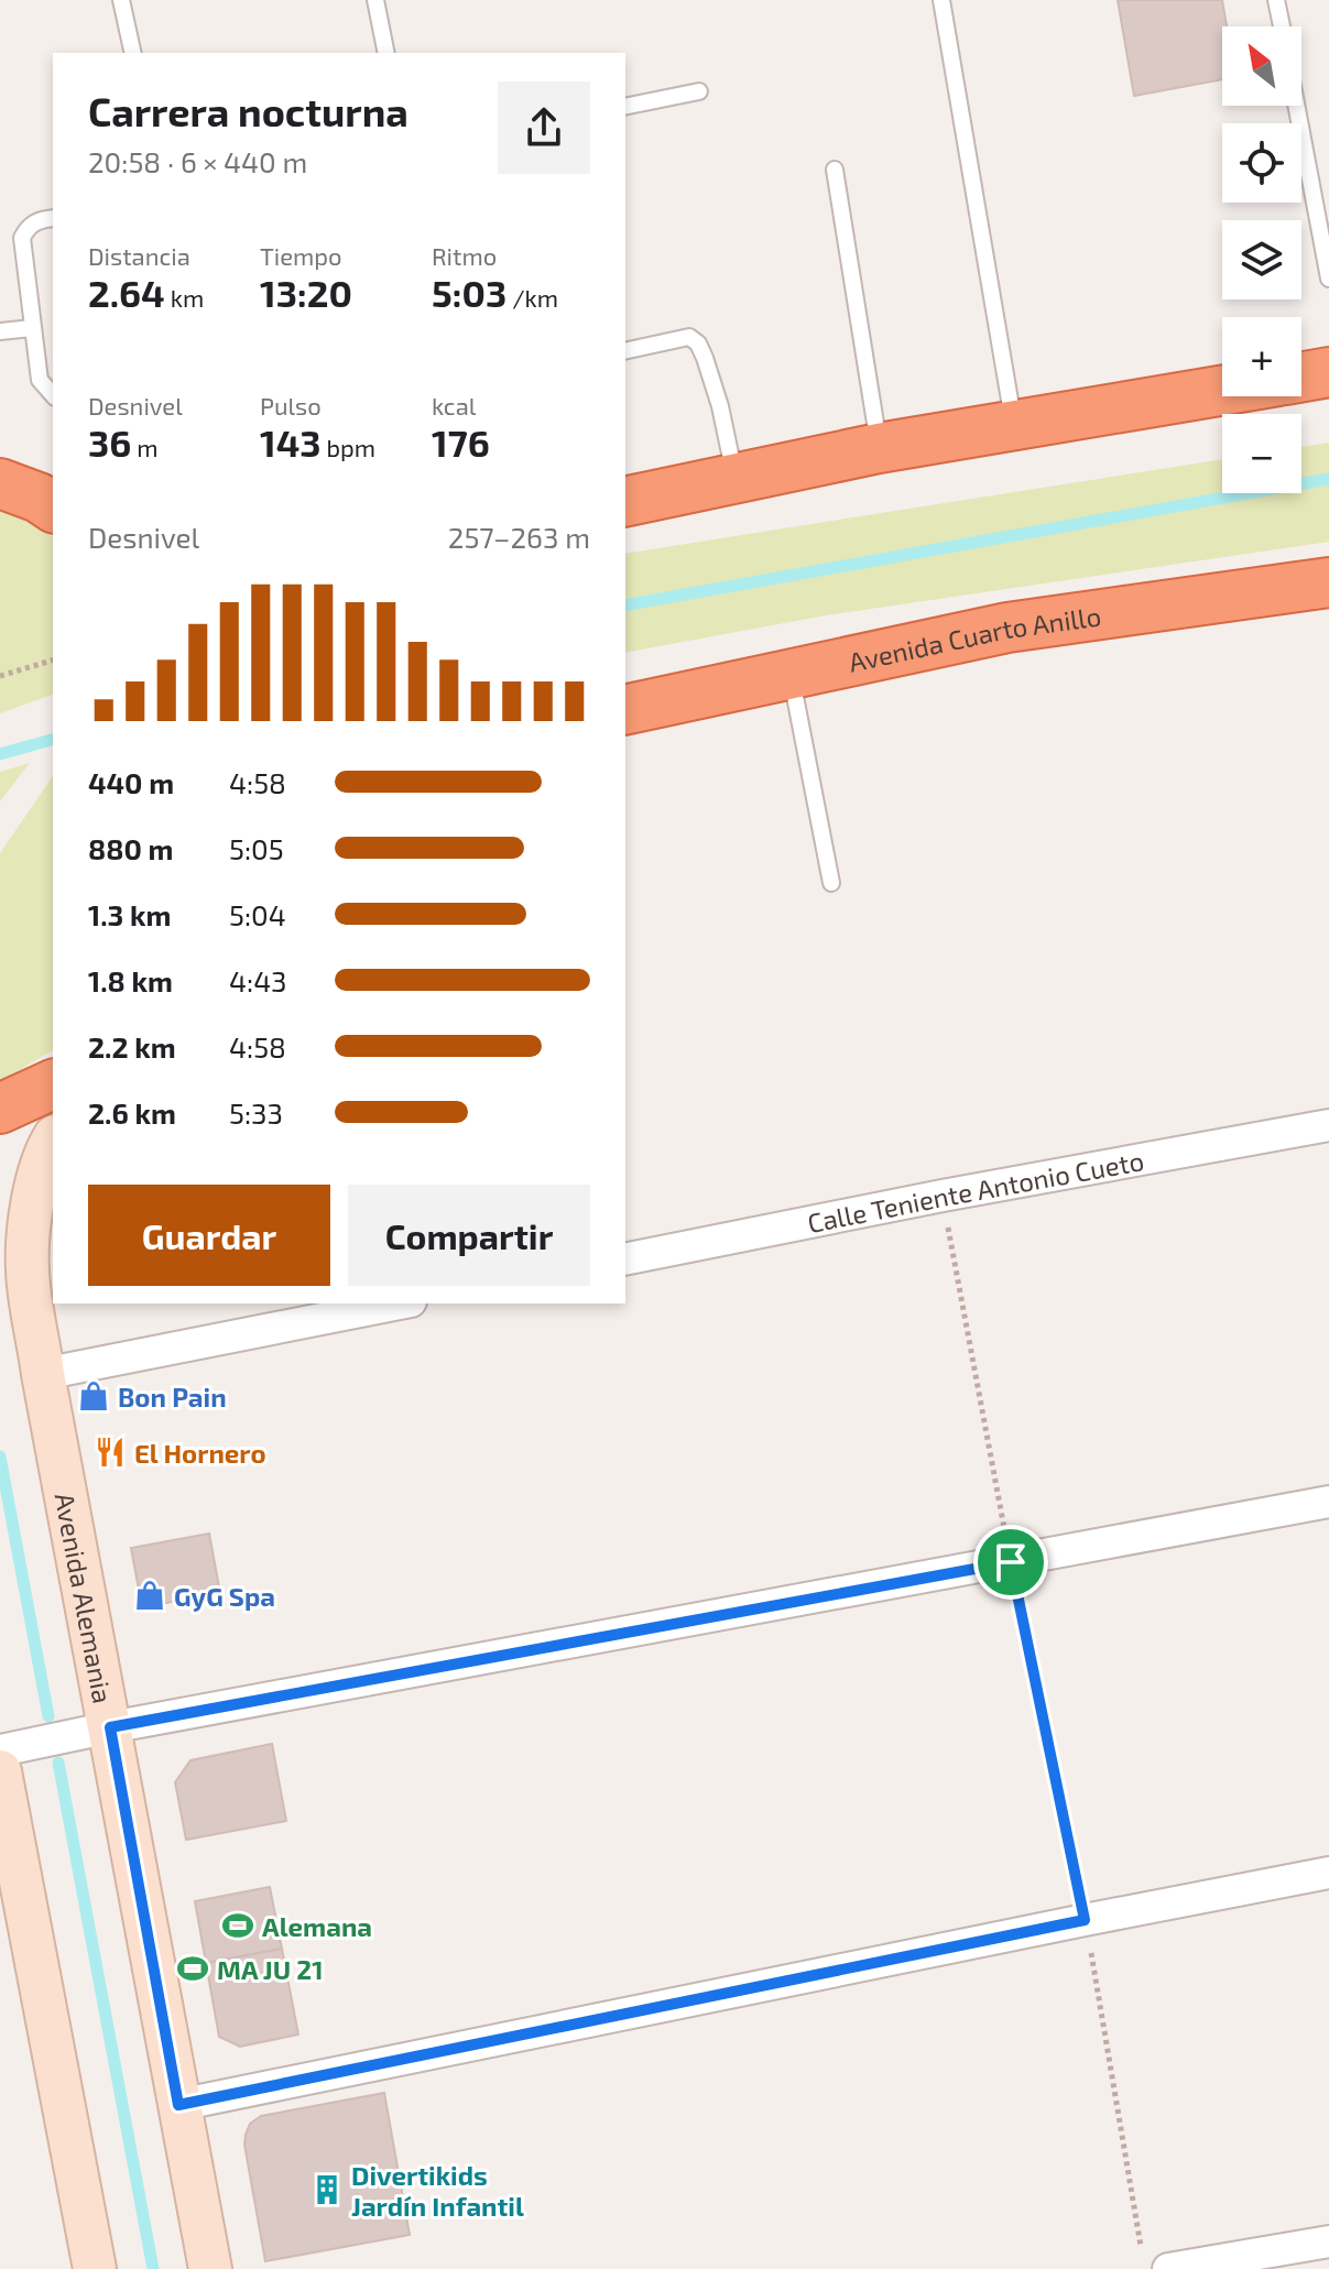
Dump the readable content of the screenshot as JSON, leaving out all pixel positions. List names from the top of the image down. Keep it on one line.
{"streets":{"highway":["Avenida Cuarto Anillo"],"main road":["Avenida Alemania"],"street":["Calle Teniente Antonio Cueto"]},"places":{"shop":["Bon Pain","GyG Spa"],"restaurant":["El Hornero"],"sports":["Alemana","MA JU 21"],"building":["Divertikids Jardín Infantil"]},"north":"top left","page":{"map_buttons":["+","−"],"heading":["Carrera nocturna","20:58 · 6 × 440 m"],"stats":[["Distancia","2.64 km"],["Tiempo","13:20"],["Ritmo","5:03 /km"],["Desnivel","36 m"],["Pulso","143 bpm"],["kcal","176"]],"chart":["Desnivel","257–263 m"],"list":[{"name":"440 m","note":"4:58"},{"name":"880 m","note":"5:05"},{"name":"1.3 km","note":"5:04"},{"name":"1.8 km","note":"4:43"},{"name":"2.2 km","note":"4:58"},{"name":"2.6 km","note":"5:33"}],"buttons":["Guardar","Compartir"]}}
